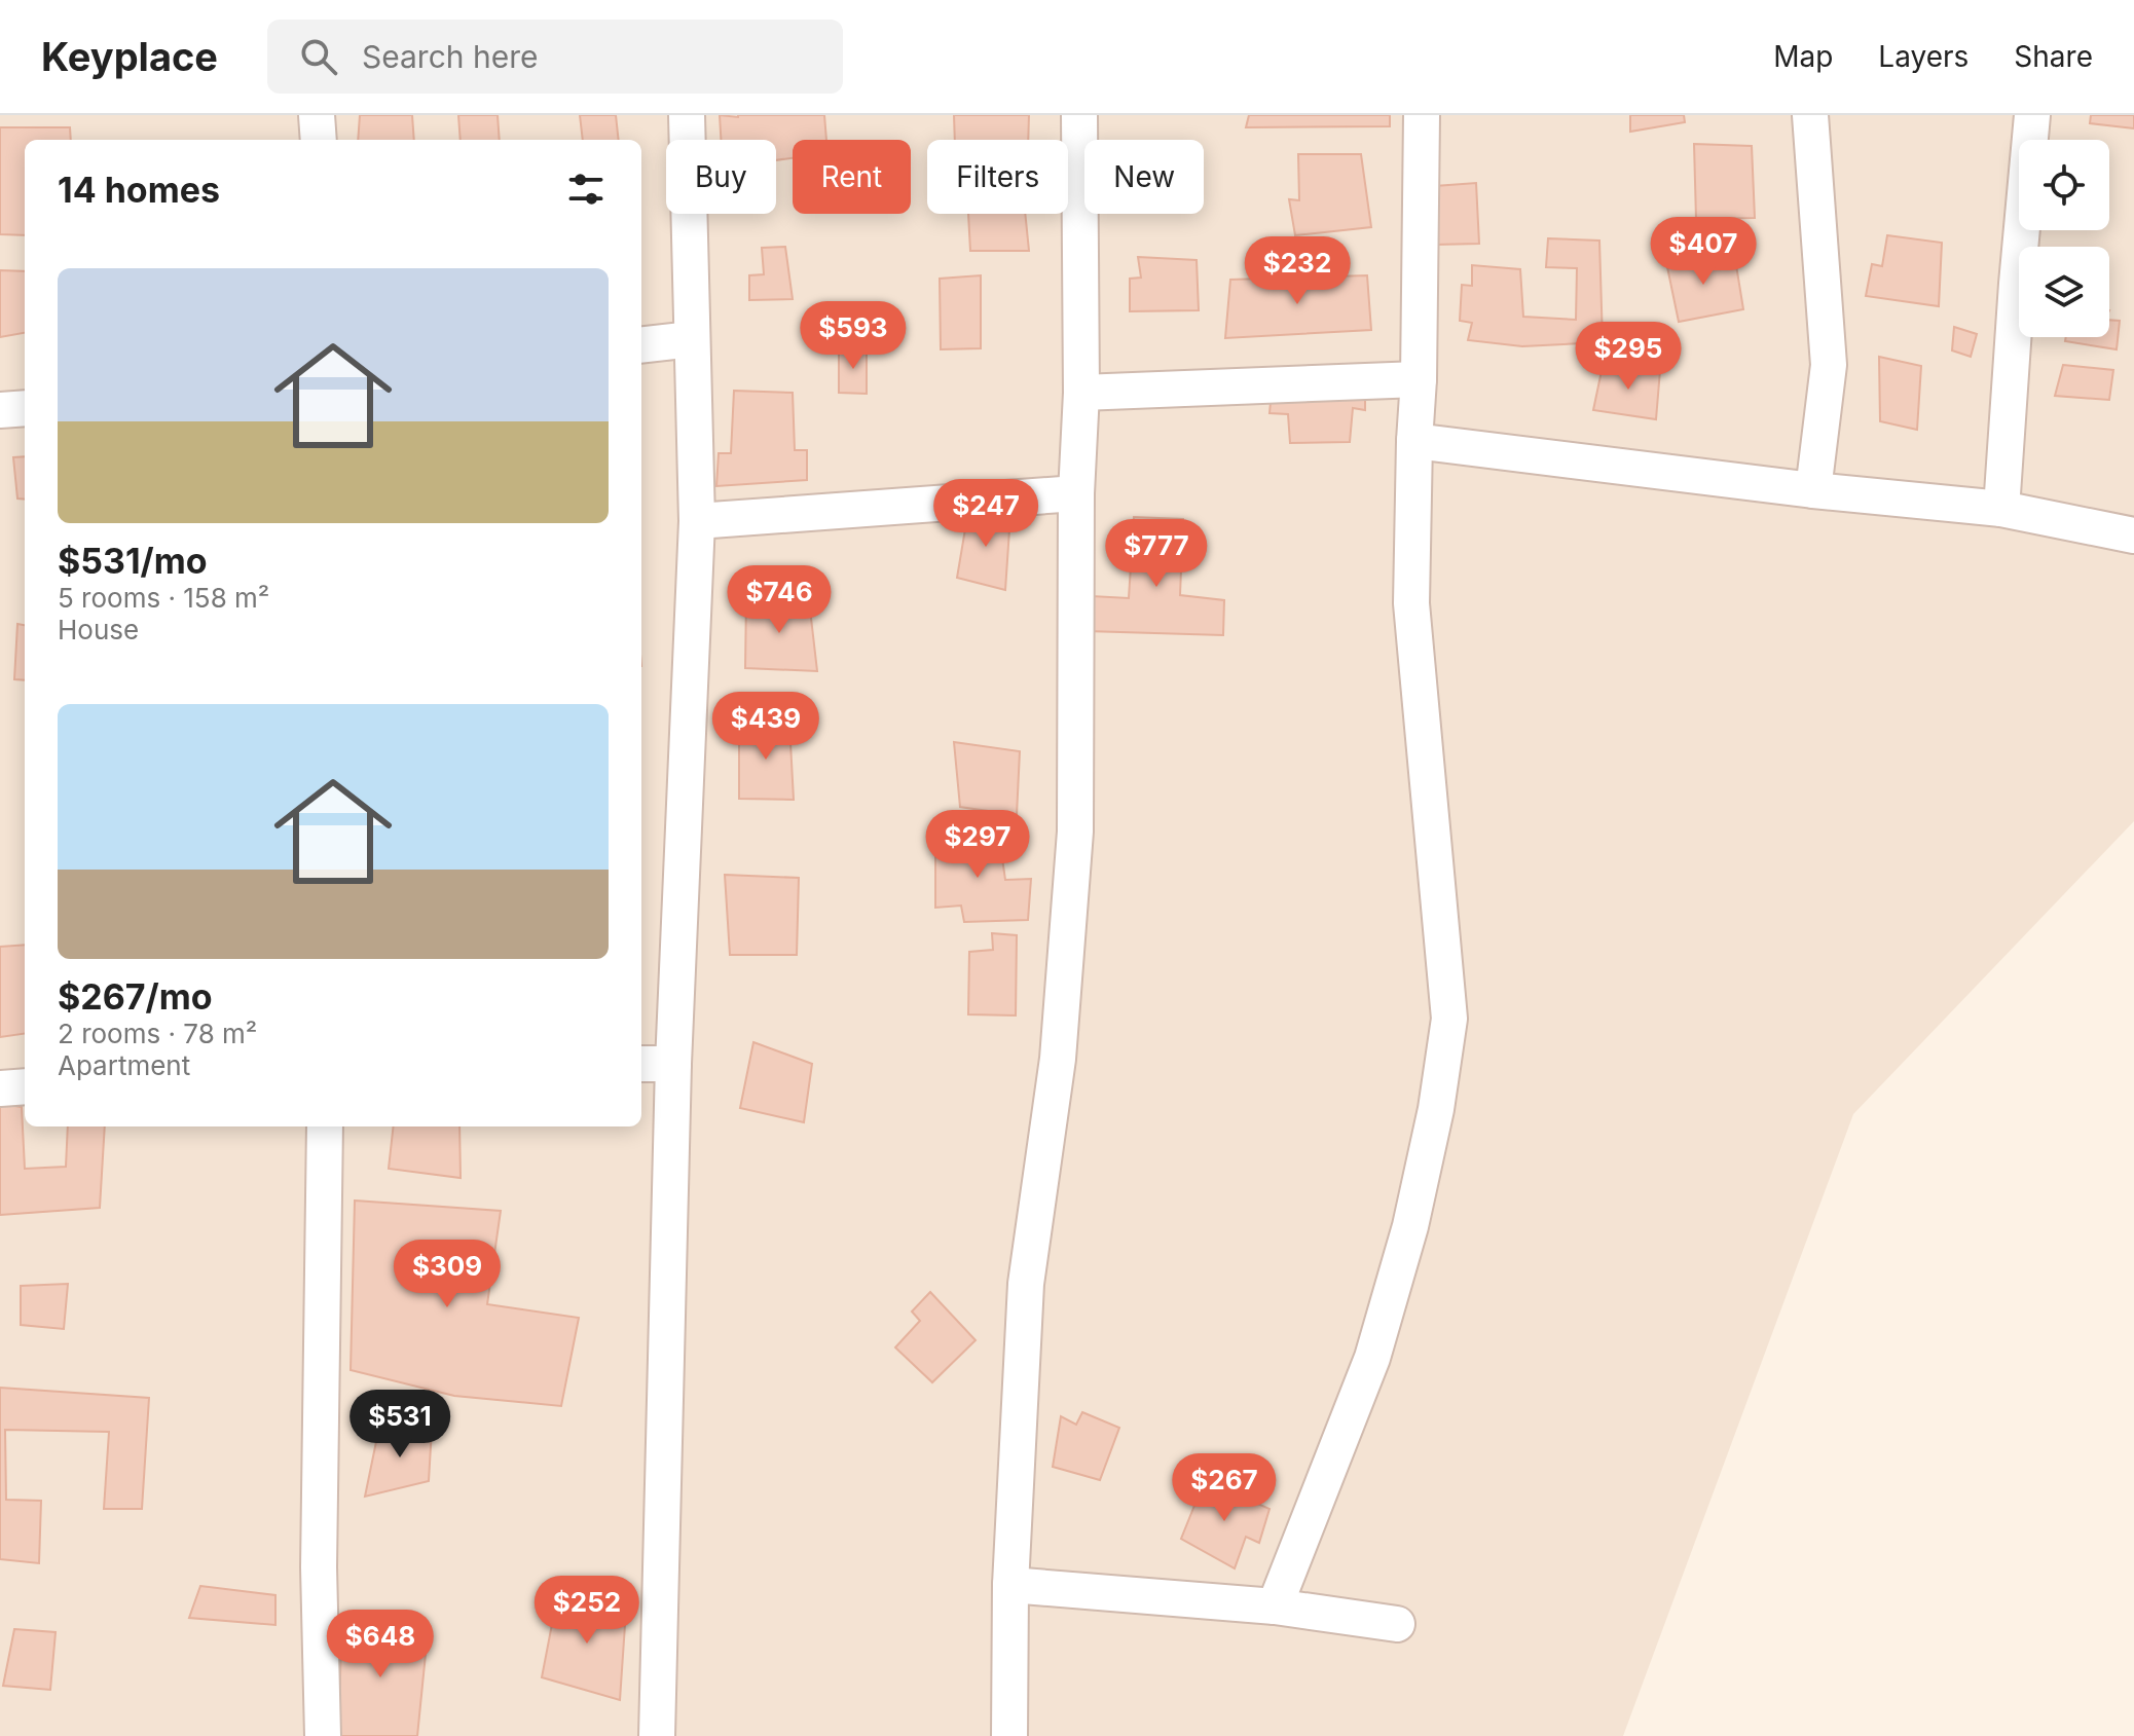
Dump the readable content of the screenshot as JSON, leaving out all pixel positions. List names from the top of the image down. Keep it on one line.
{"page":{"header":"Keyplace","search":"Search here","nav":["Map","Layers","Share"],"chip":["Buy","Rent","Filters","New"],"heading":"14 homes","price":["$407","$232","$593","$295","$247","$777","$746","$439","$297","$309","$531","$267","$252","$648"],"list":[{"name":"$531/mo","note":"5 rooms · 158 m² · House"},{"name":"$267/mo","note":"2 rooms · 78 m² · Apartment"}]}}
